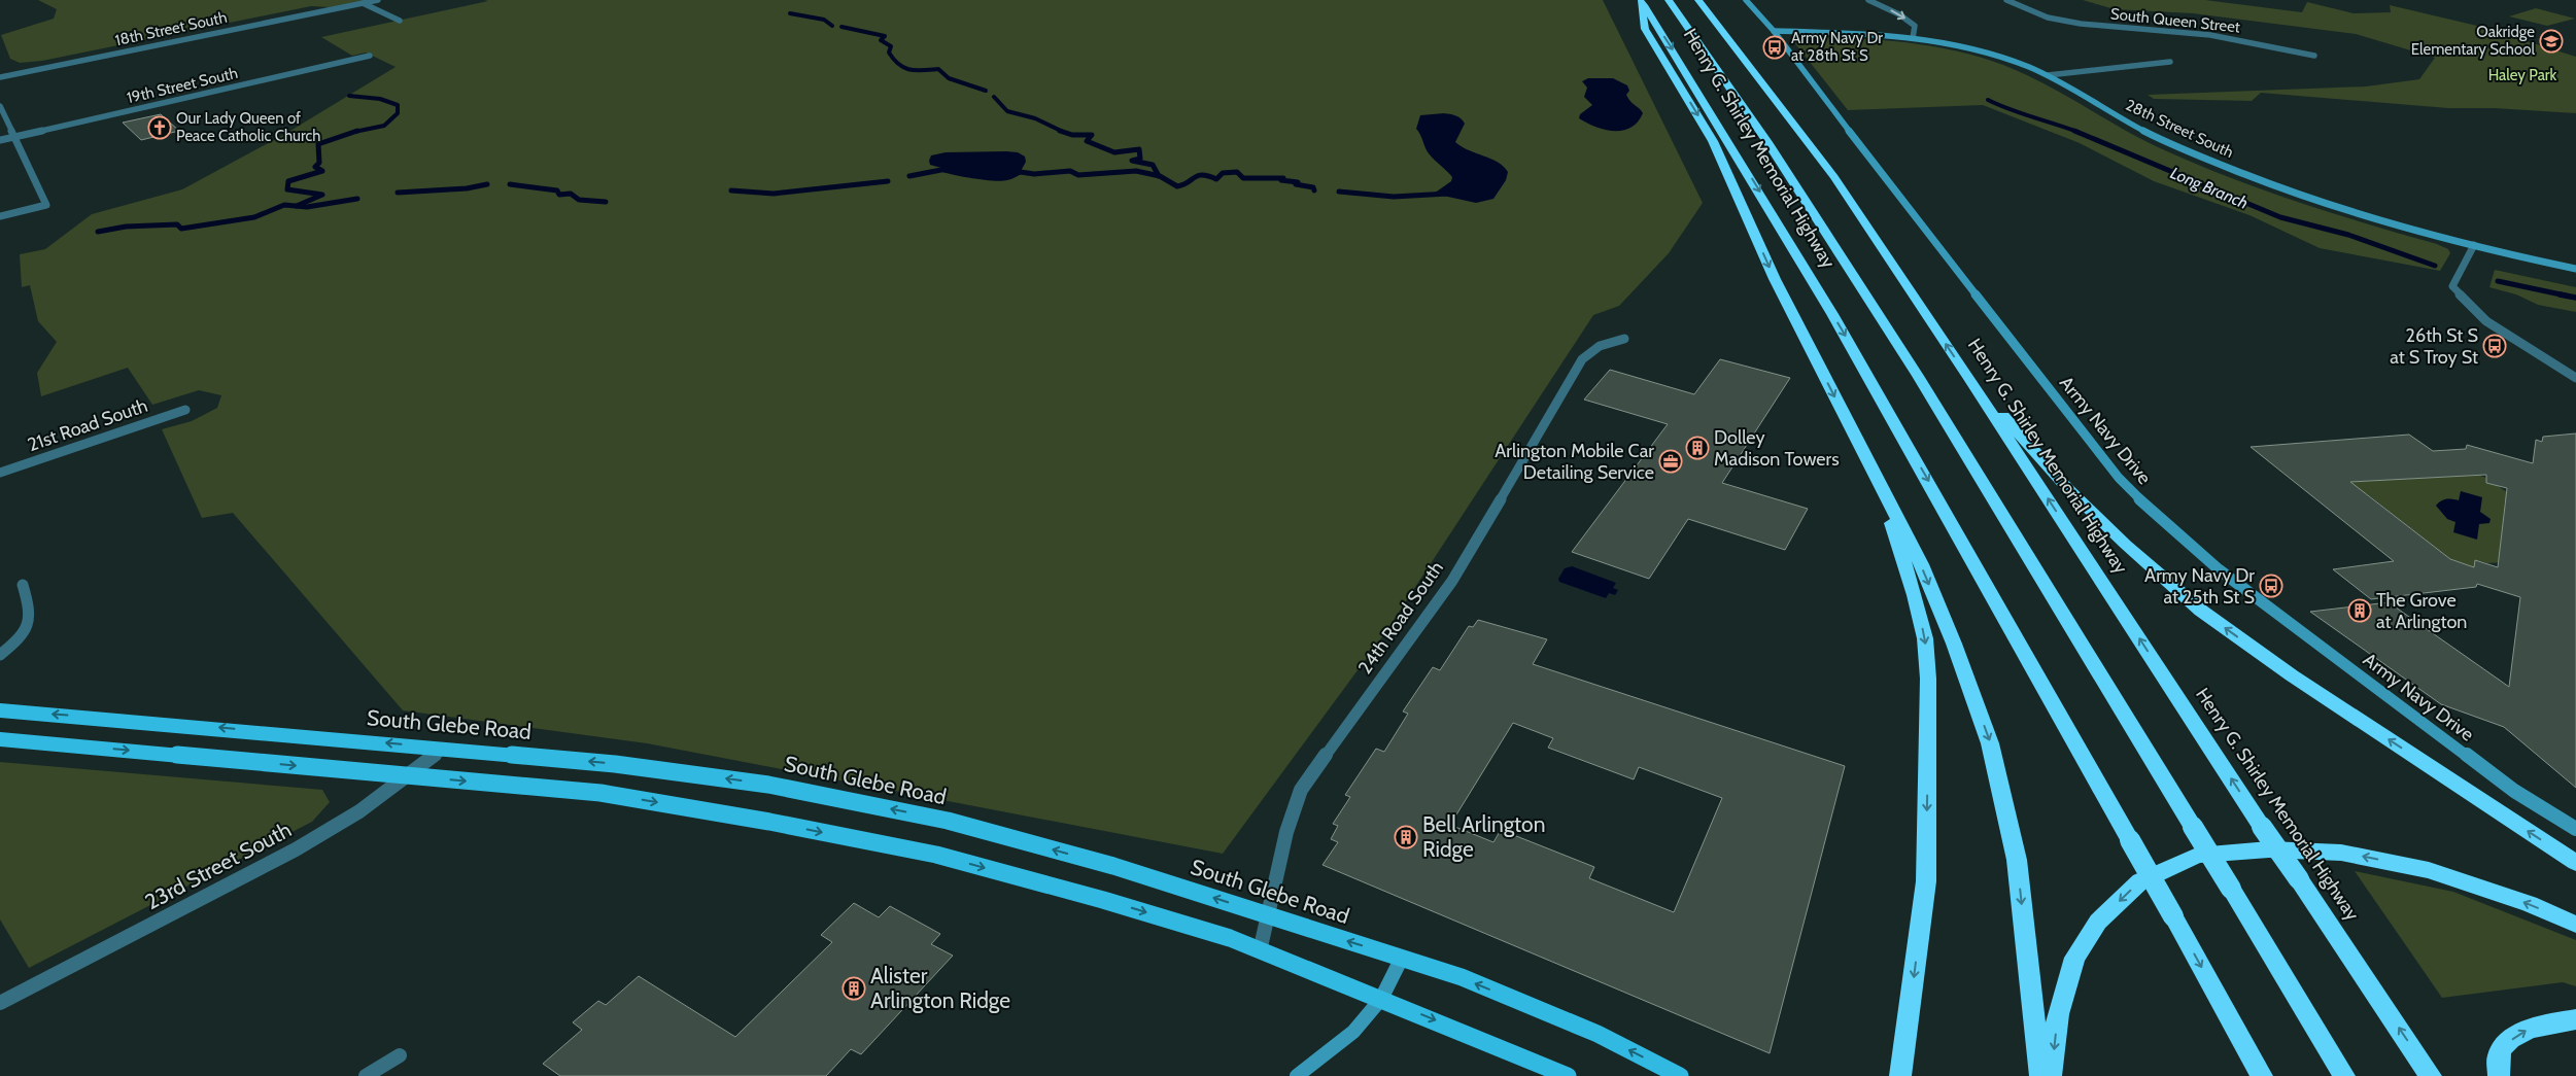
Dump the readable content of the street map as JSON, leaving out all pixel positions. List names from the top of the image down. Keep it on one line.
{"streets":{"highway":["Henry G. Shirley Memorial Highway"],"main road":["South Glebe Road"],"street":["South Queen Street","18th Street South","19th Street South","28th Street South","21st Road South","Army Navy Drive","24th Road South","23rd Street South"]},"crossings":[["28th Street South","Army Navy Drive"],["24th Road South","South Glebe Road"],["South Glebe Road","23rd Street South"]],"water":["Long Branch"],"parks":["Haley Park"],"places":{"school or university":["Oakridge Elementary School"],"bus stop":["Army Navy Dr at 28th St S","26th St S at S Troy St","Army Navy Dr at 25th St S"],"church":["Our Lady Queen of Peace Catholic Church"],"building":["Dolley Madison Towers","The Grove at Arlington","Bell Arlington Ridge","Alister Arlington Ridge"],"office":["Arlington Mobile Car Detailing Service"]}}
